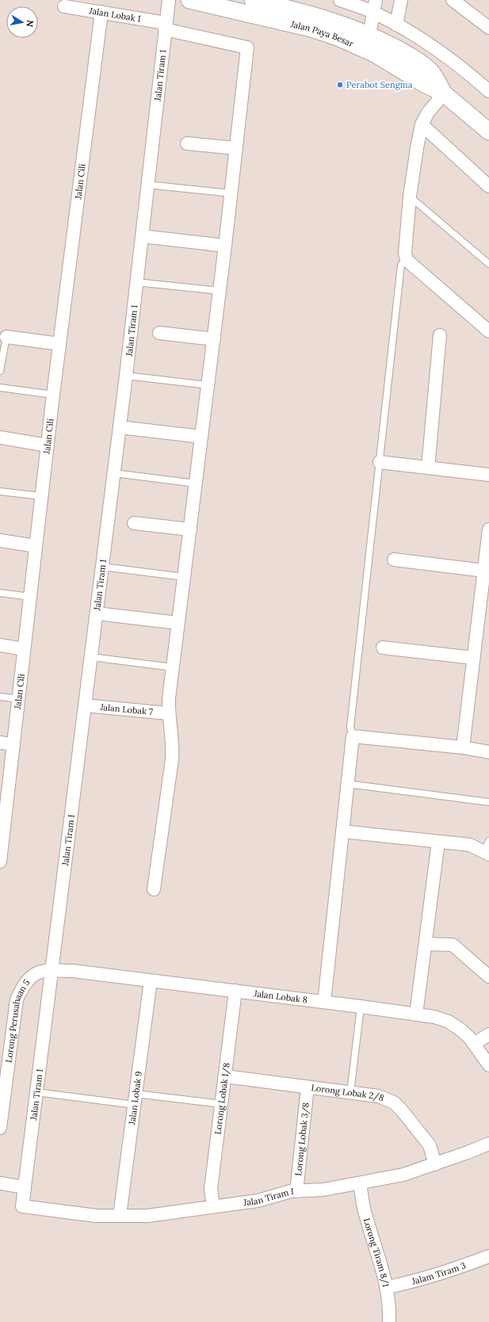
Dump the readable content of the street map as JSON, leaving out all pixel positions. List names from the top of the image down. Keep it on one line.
{"streets":{"street":["Jalan Lobak 1","Jalan Paya Besar","Jalan Tiram 1","Jalan Cili","Jalan Lobak 7","Jalan Lobak 8","Lorong Perusahaan 5","Lorong Lobak 2/8","Jalan Lobak 9","Lorong Lobak 1/8","Lorong Lobak 3/8","Lorong Tiram 8/1","Jalam Tiram 3"]},"crossings":[["Jalan Lobak 1","Jalan Tiram 1"],["Jalan Lobak 1","Jalan Cili"],["Jalan Tiram 1","Jalan Lobak 7"],["Jalan Tiram 1","Jalan Lobak 8"],["Jalan Tiram 1","Lorong Perusahaan 5"],["Jalan Tiram 1","Lorong Lobak 2/8"],["Jalan Tiram 1","Jalan Lobak 9"],["Jalan Tiram 1","Lorong Lobak 1/8"],["Jalan Tiram 1","Lorong Lobak 3/8"],["Jalan Tiram 1","Lorong Tiram 8/1"],["Jalan Lobak 8","Lorong Perusahaan 5"],["Jalan Lobak 8","Jalan Lobak 9"],["Jalan Lobak 8","Lorong Lobak 1/8"],["Lorong Lobak 2/8","Lorong Lobak 1/8"],["Lorong Lobak 2/8","Lorong Lobak 3/8"],["Lorong Tiram 8/1","Jalam Tiram 3"]],"places":["Perabot Sengma"],"north":"right"}
